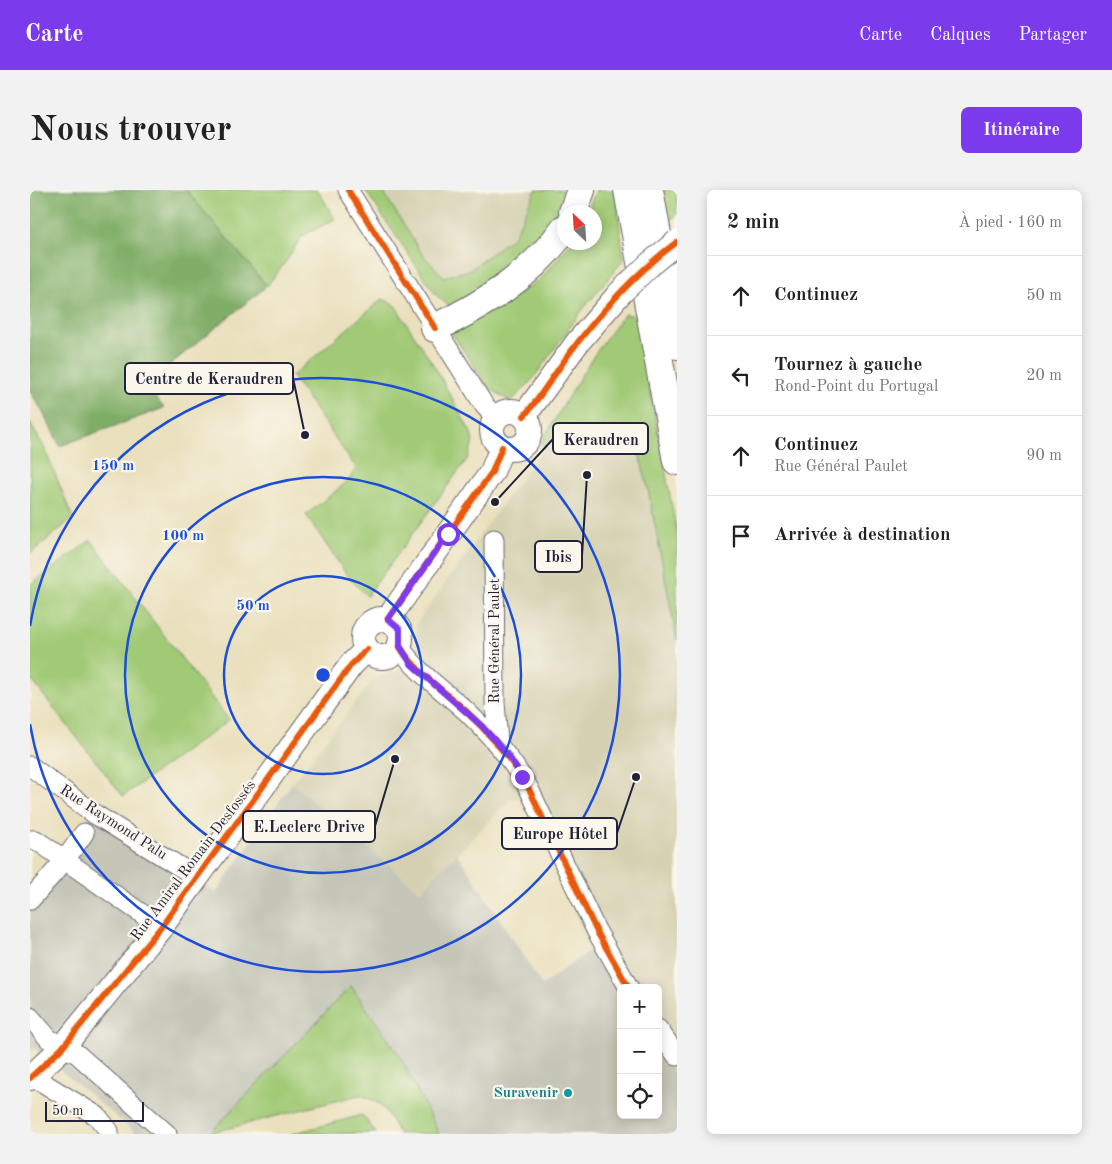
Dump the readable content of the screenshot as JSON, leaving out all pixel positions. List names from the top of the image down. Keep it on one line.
{"streets":{"main road":["Rue Amiral Romain Desfossés"],"street":["Rue Général Paulet","Rue Raymond Palu"]},"crossings":[["Rue Général Paulet","Rue Amiral Romain Desfossés"],["Rue Raymond Palu","Rue Amiral Romain Desfossés"]],"places":["Centre de Keraudren","Ibis","Keraudren","E.Leclerc Drive","Europe Hôtel","Suravenir"],"scale_bar":"50 m","north":"top left","page":{"header":"Carte","nav":["Carte","Calques","Partager"],"buttons":"Itinéraire","title":"Nous trouver","heading":["2 min","À pied · 160 m"],"list":[["Continuez","50 m"],["Tournez à gauche","Rond-Point du Portugal","20 m"],["Continuez","Rue Général Paulet","90 m"],"Arrivée à destination"],"map_buttons":["+","−"],"scale":"50 m"},"rings":["150 m","100 m","50 m"]}
